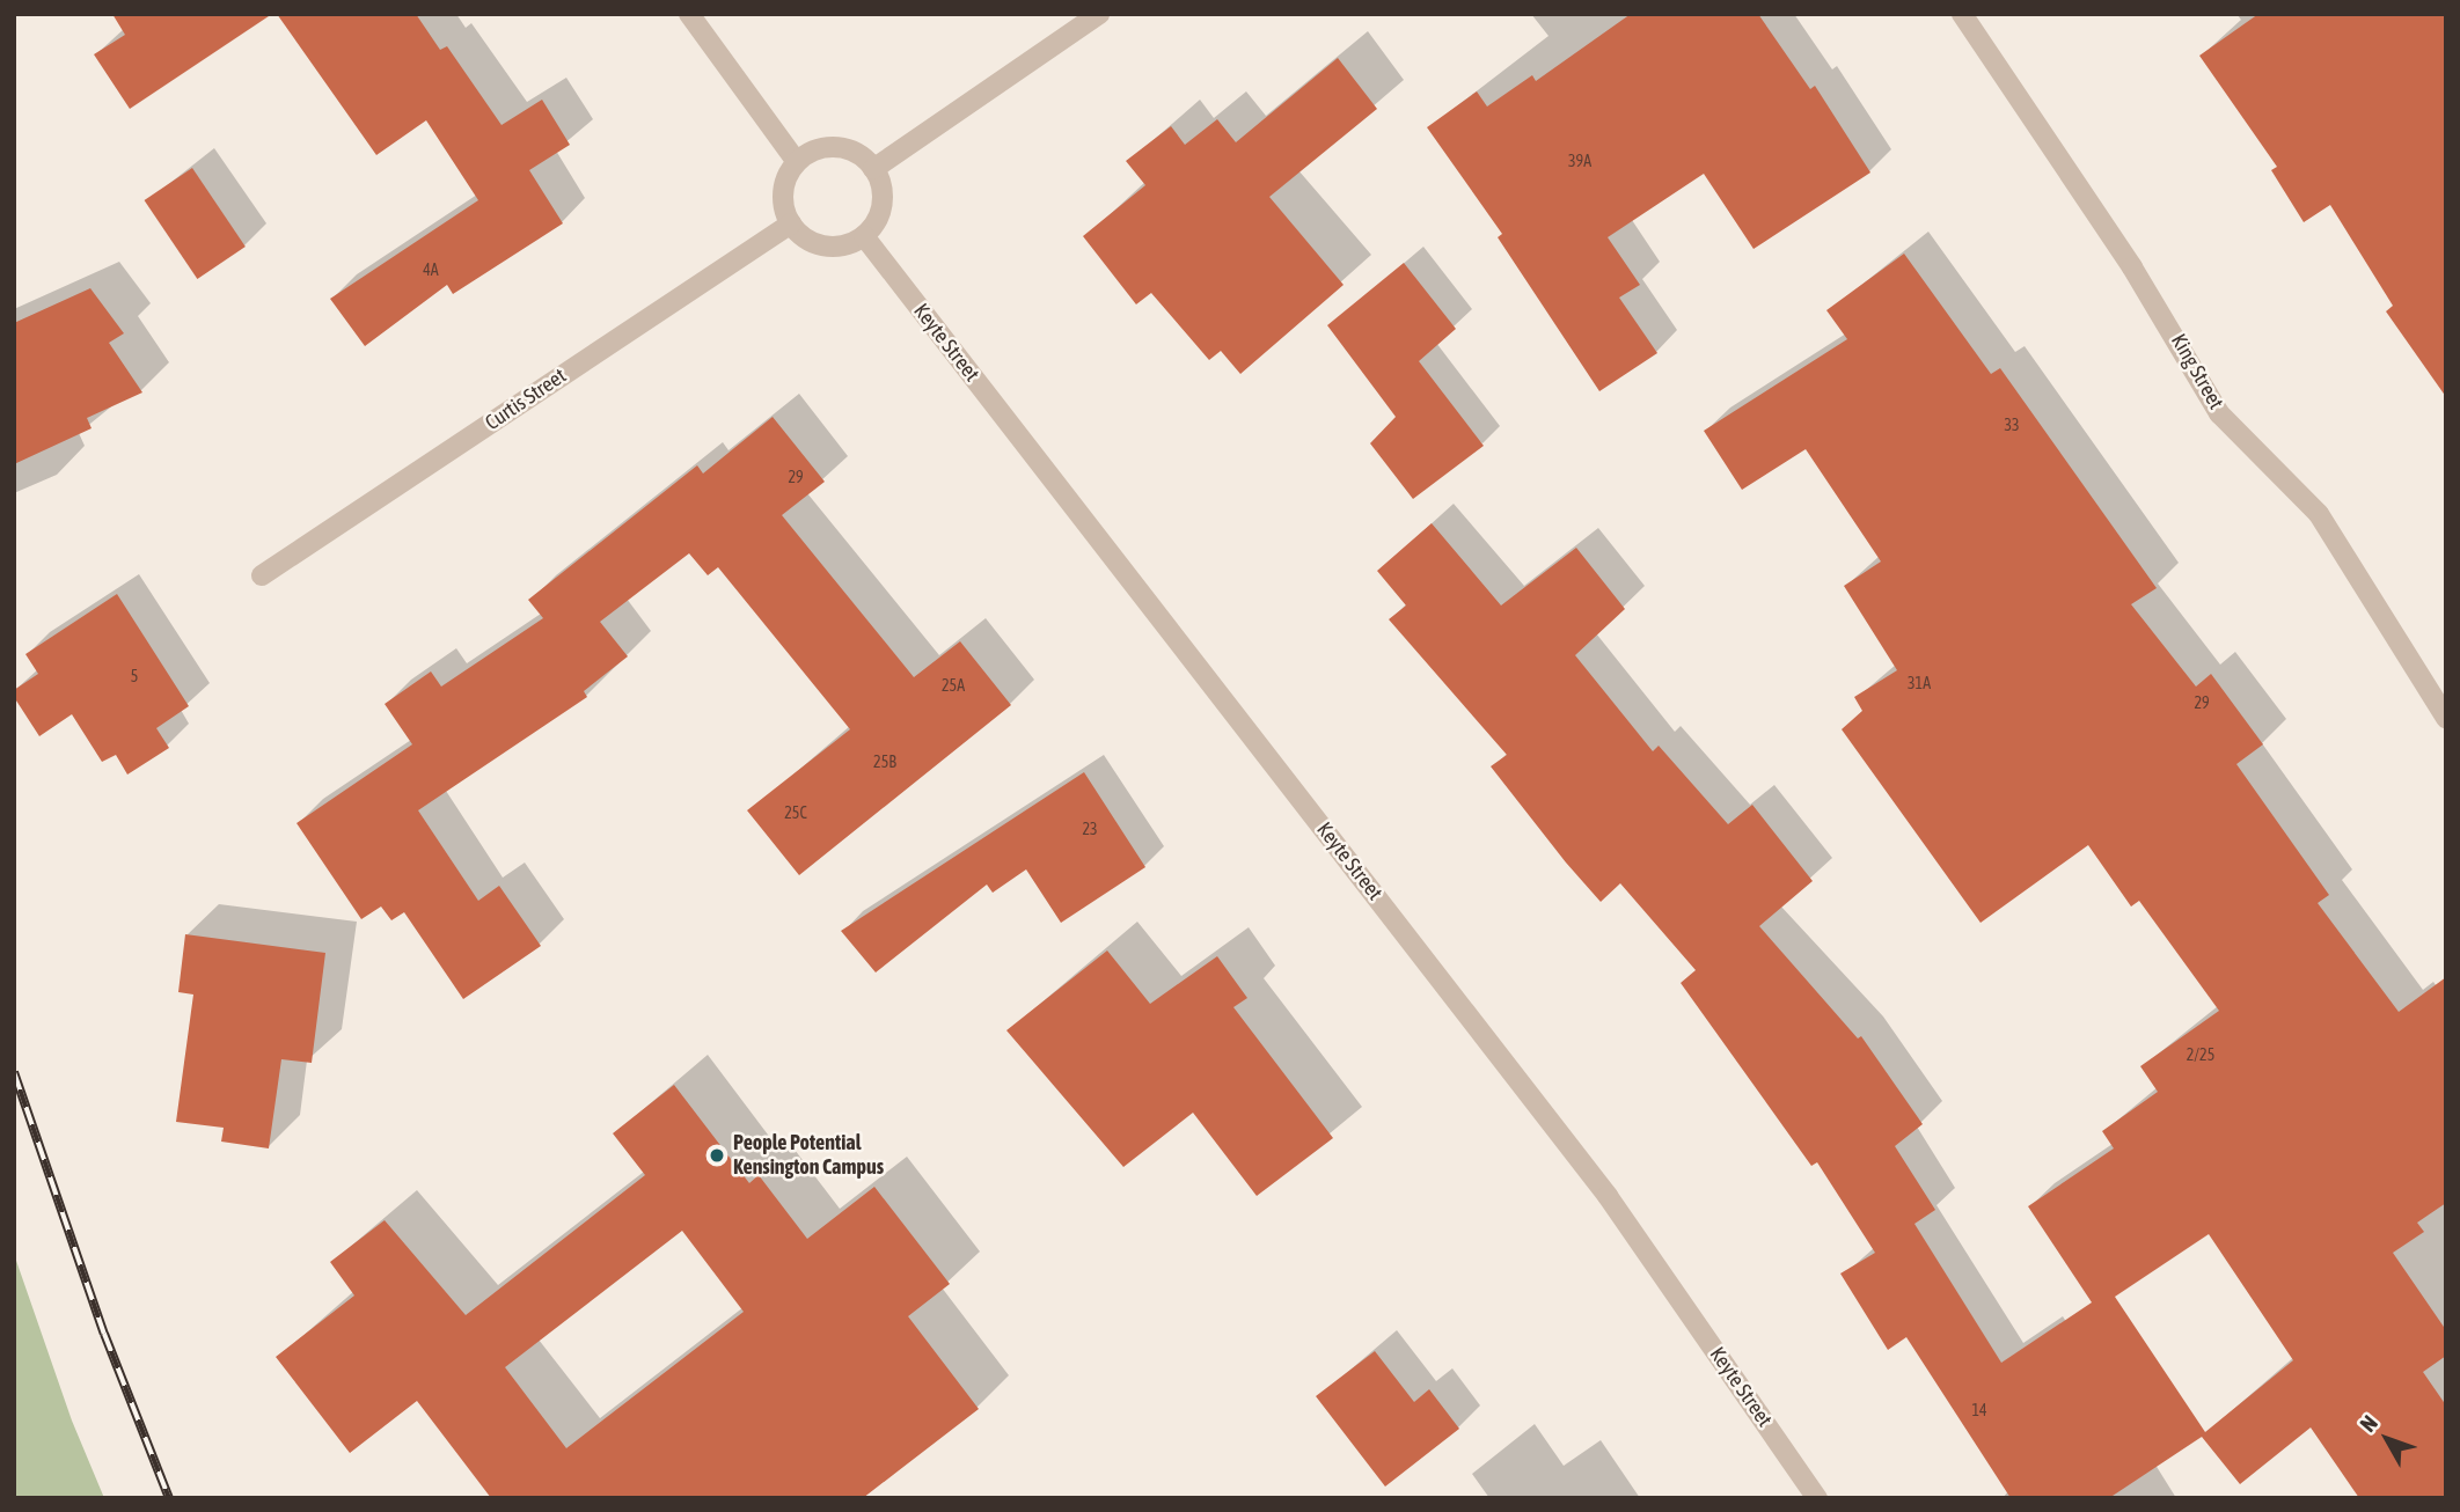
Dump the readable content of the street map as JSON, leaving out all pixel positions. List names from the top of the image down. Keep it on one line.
{"streets":{"street":["Keyte Street","King Street","Curtis Street"]},"crossings":[["Keyte Street","Curtis Street"]],"places":["People Potential Kensington Campus"],"house_numbers":["39A","4A","33","29","5","31A","25A","29","25B","25C","23","2/25","14"],"north":"top left"}
